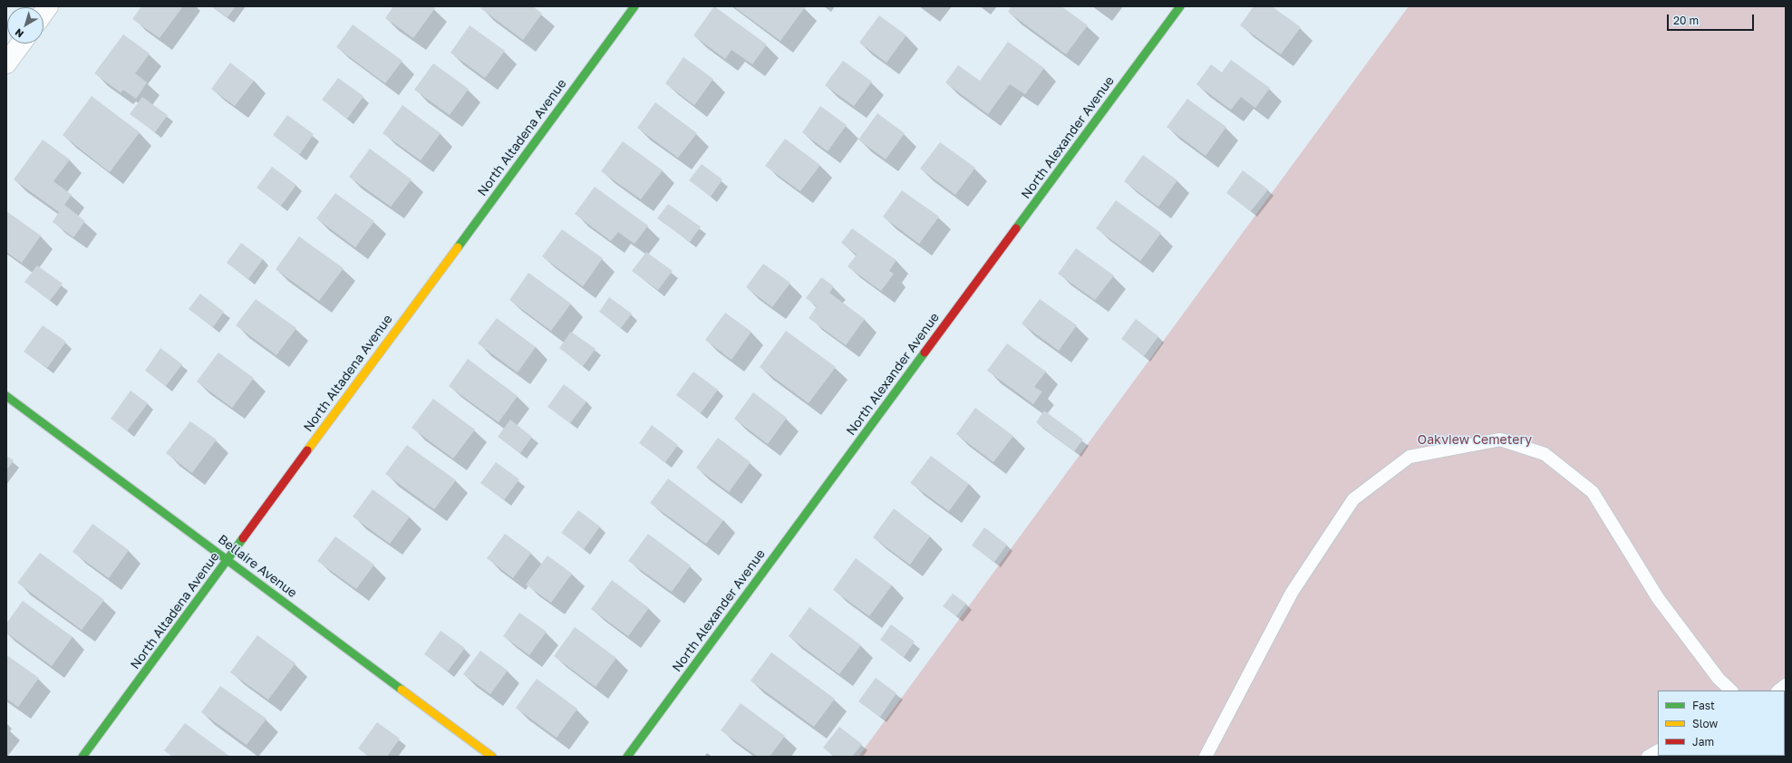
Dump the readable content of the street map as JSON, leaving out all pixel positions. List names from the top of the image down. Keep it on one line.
{"streets":{"street":["North Altadena Avenue","North Alexander Avenue","Bellaire Avenue"]},"crossings":[["North Altadena Avenue","Bellaire Avenue"]],"parks":["Oakview Cemetery"],"legend":["Fast","Slow","Jam"],"scale_bar":"20 m","north":"bottom left"}
